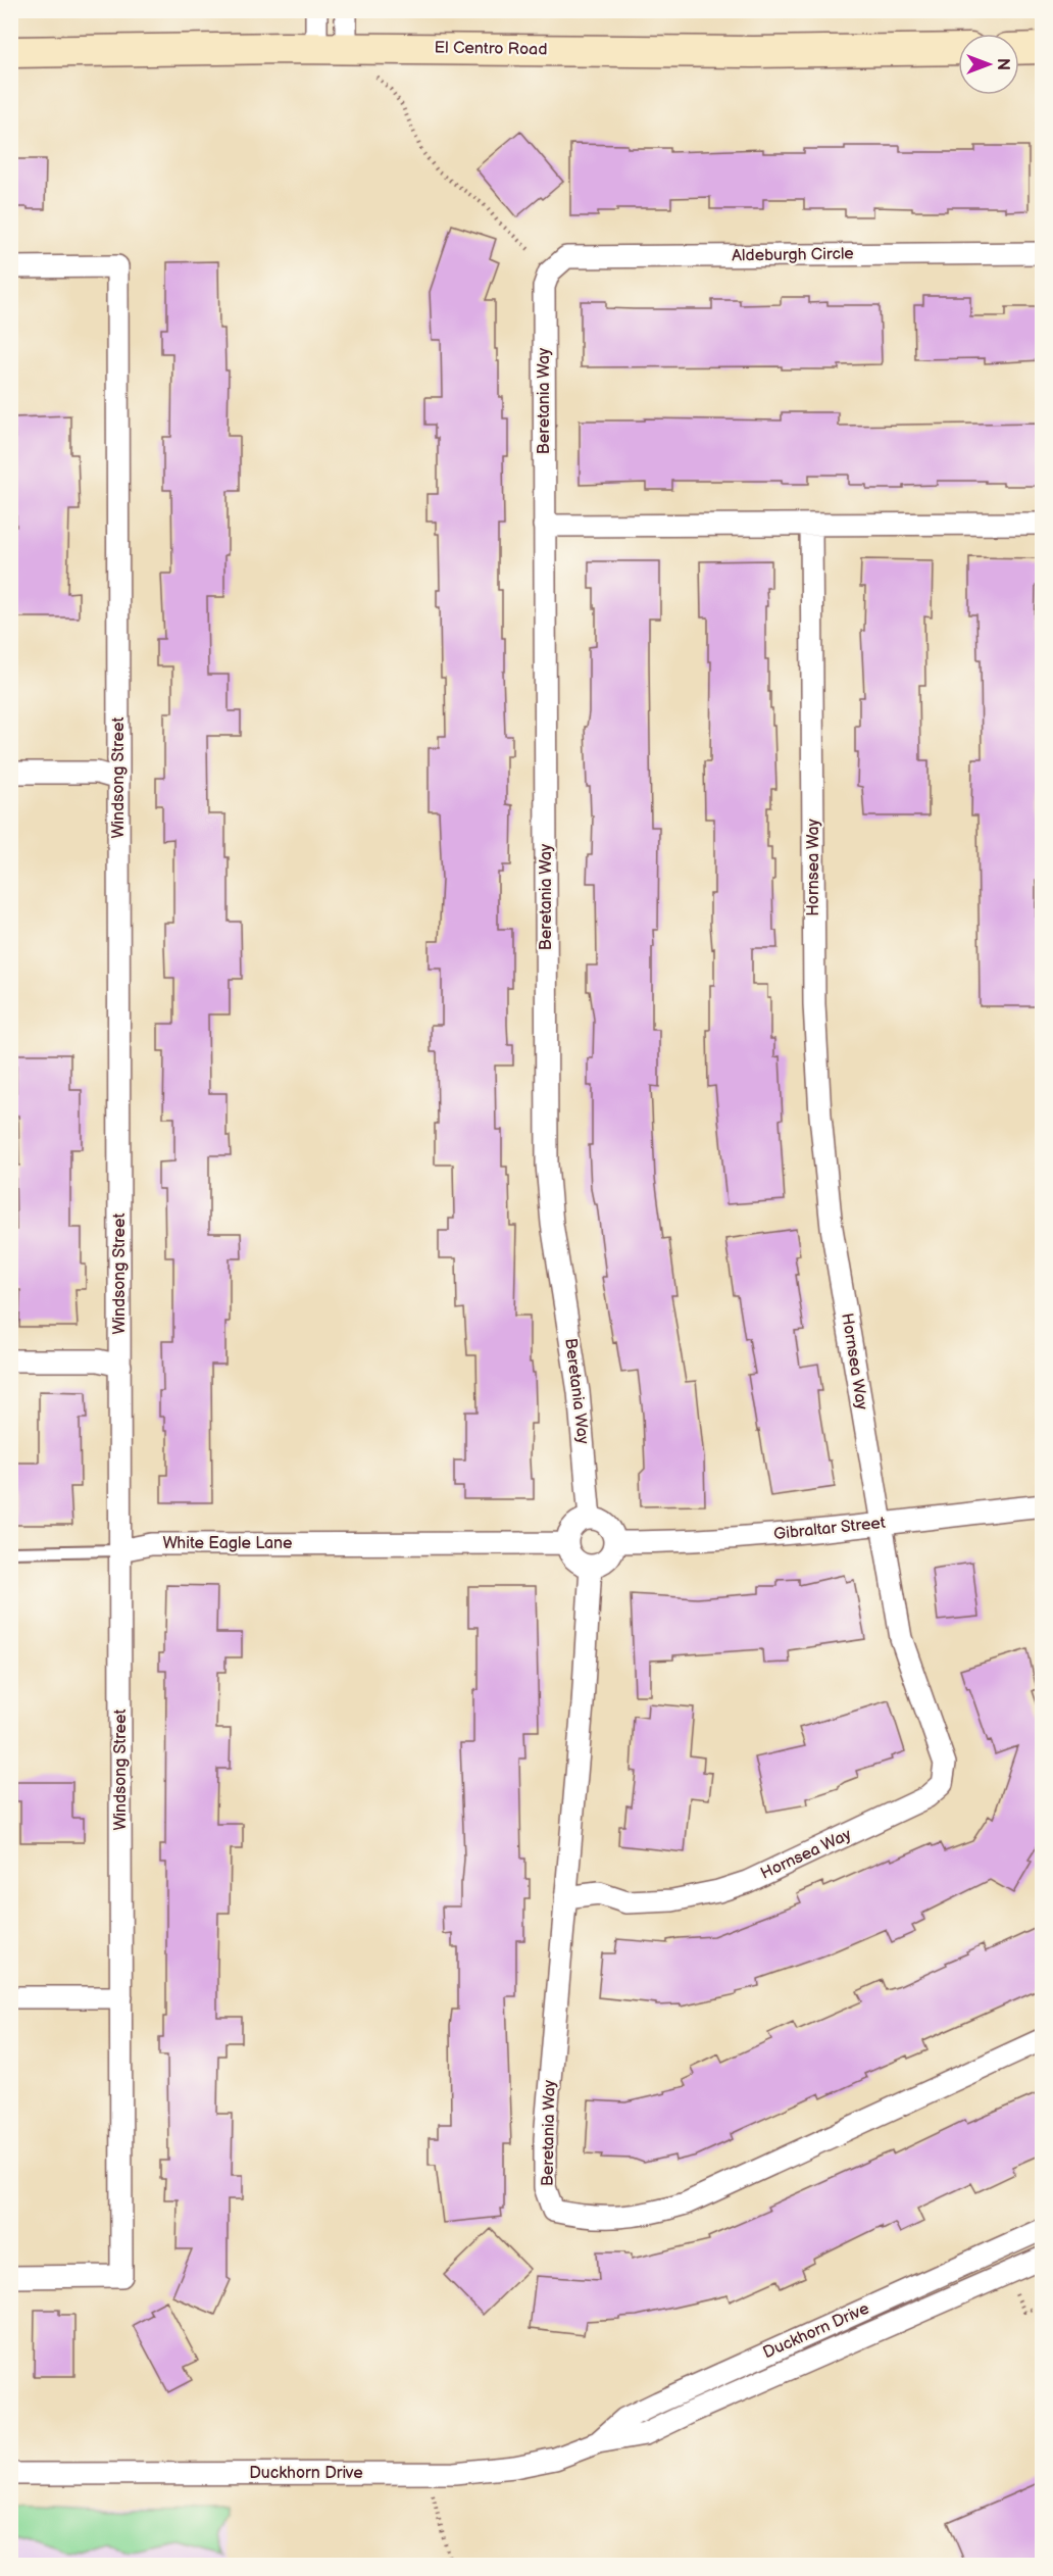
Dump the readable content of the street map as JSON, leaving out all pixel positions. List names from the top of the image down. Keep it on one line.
{"streets":{"main road":["El Centro Road"],"street":["Aldeburgh Circle","Beretania Way","Windsong Street","Hornsea Way","Gibraltar Street","White Eagle Lane","Duckhorn Drive"]},"crossings":[["Aldeburgh Circle","Beretania Way"],["Beretania Way","Hornsea Way"],["Beretania Way","Gibraltar Street"],["Beretania Way","White Eagle Lane"],["Windsong Street","White Eagle Lane"],["Hornsea Way","Gibraltar Street"],["Gibraltar Street","White Eagle Lane"]],"north":"right"}
